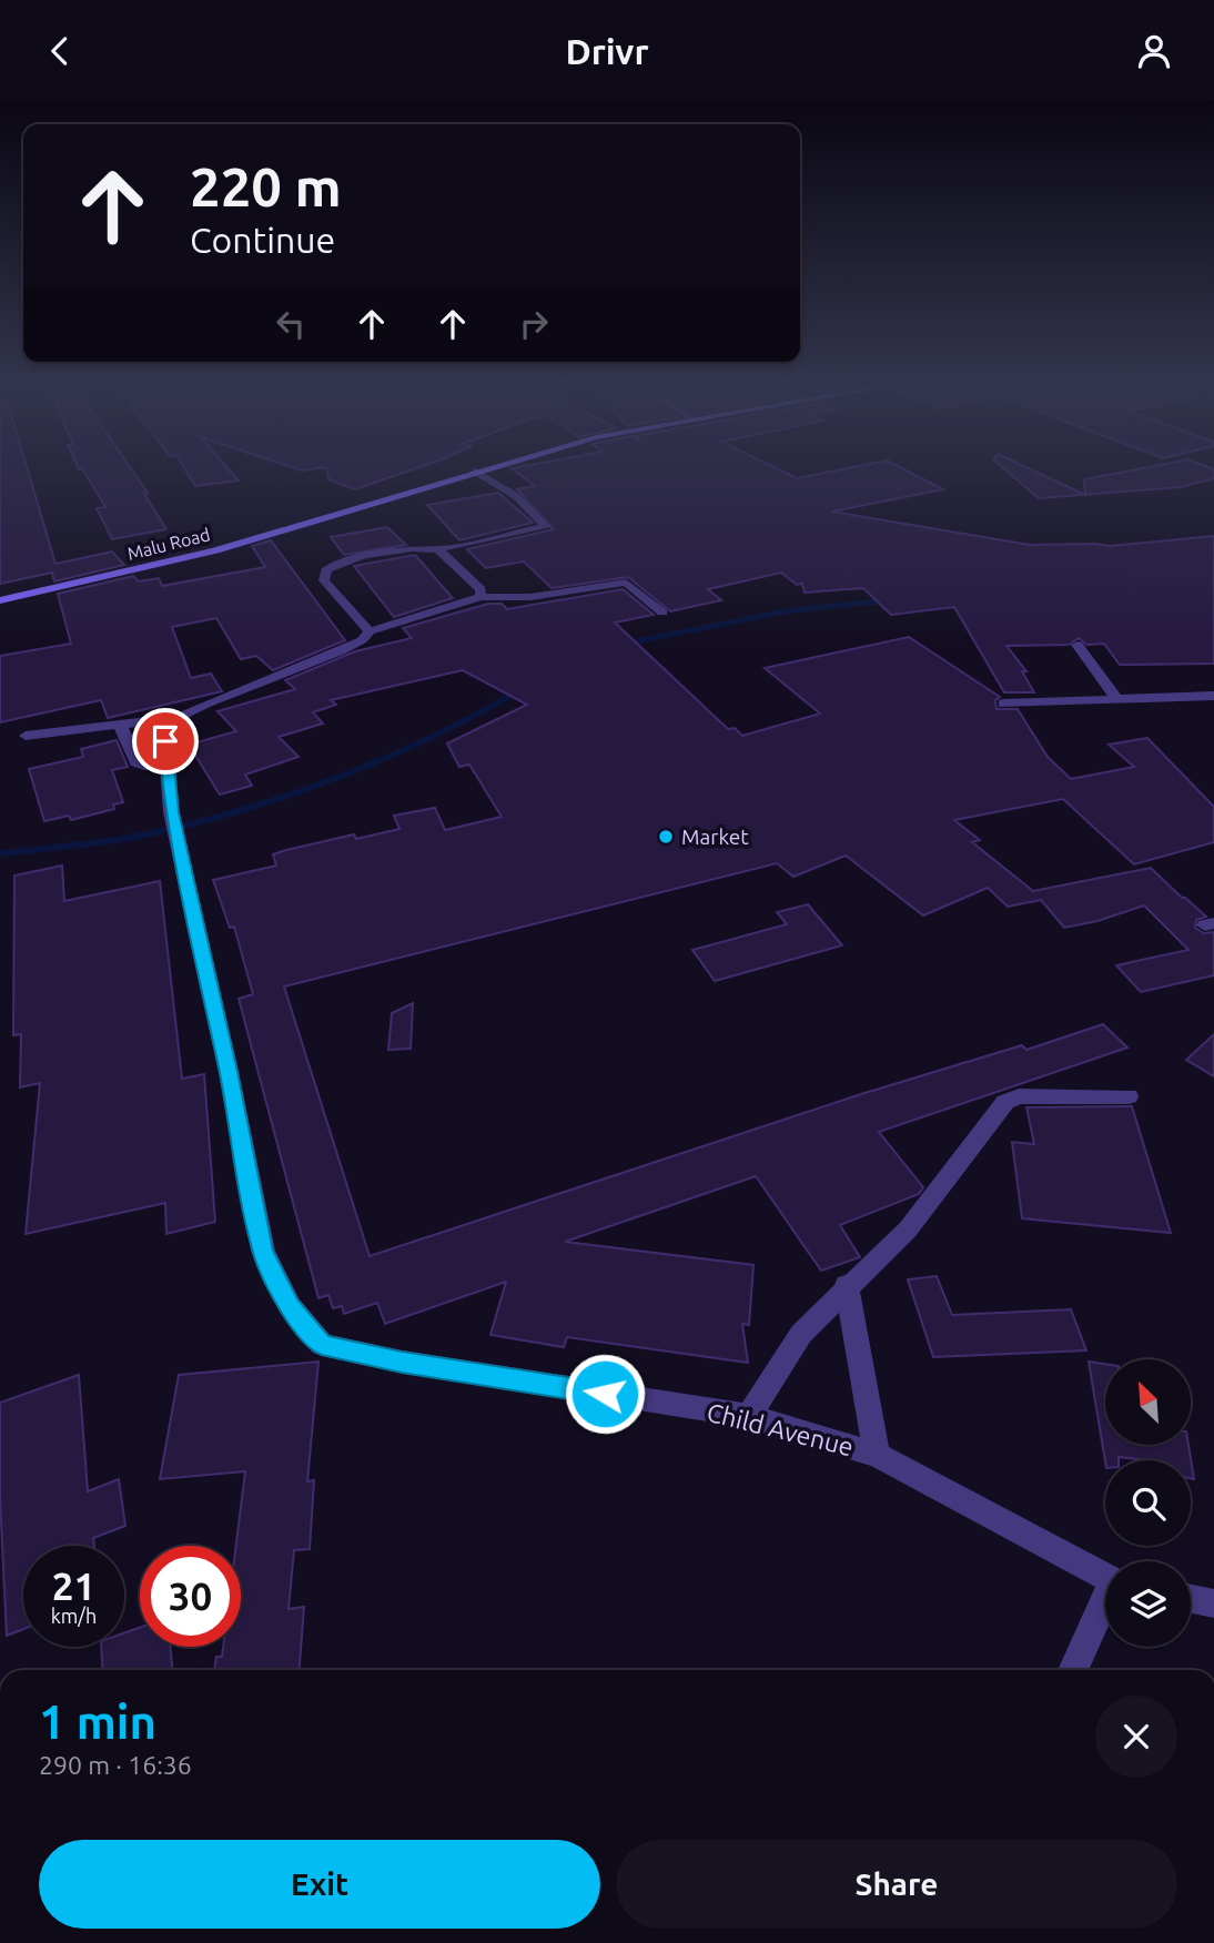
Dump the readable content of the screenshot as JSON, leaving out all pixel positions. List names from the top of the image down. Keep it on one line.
{"streets":{"main road":["Malu Road"],"street":["Child Avenue"]},"places":["Market"],"north":"top left","page":{"header":"Drivr","turn":["220 m","Continue"],"speed":"21 km/h","limit":"30","heading":["1 min","290 m · 16:36"],"buttons":["Exit","Share"]}}
